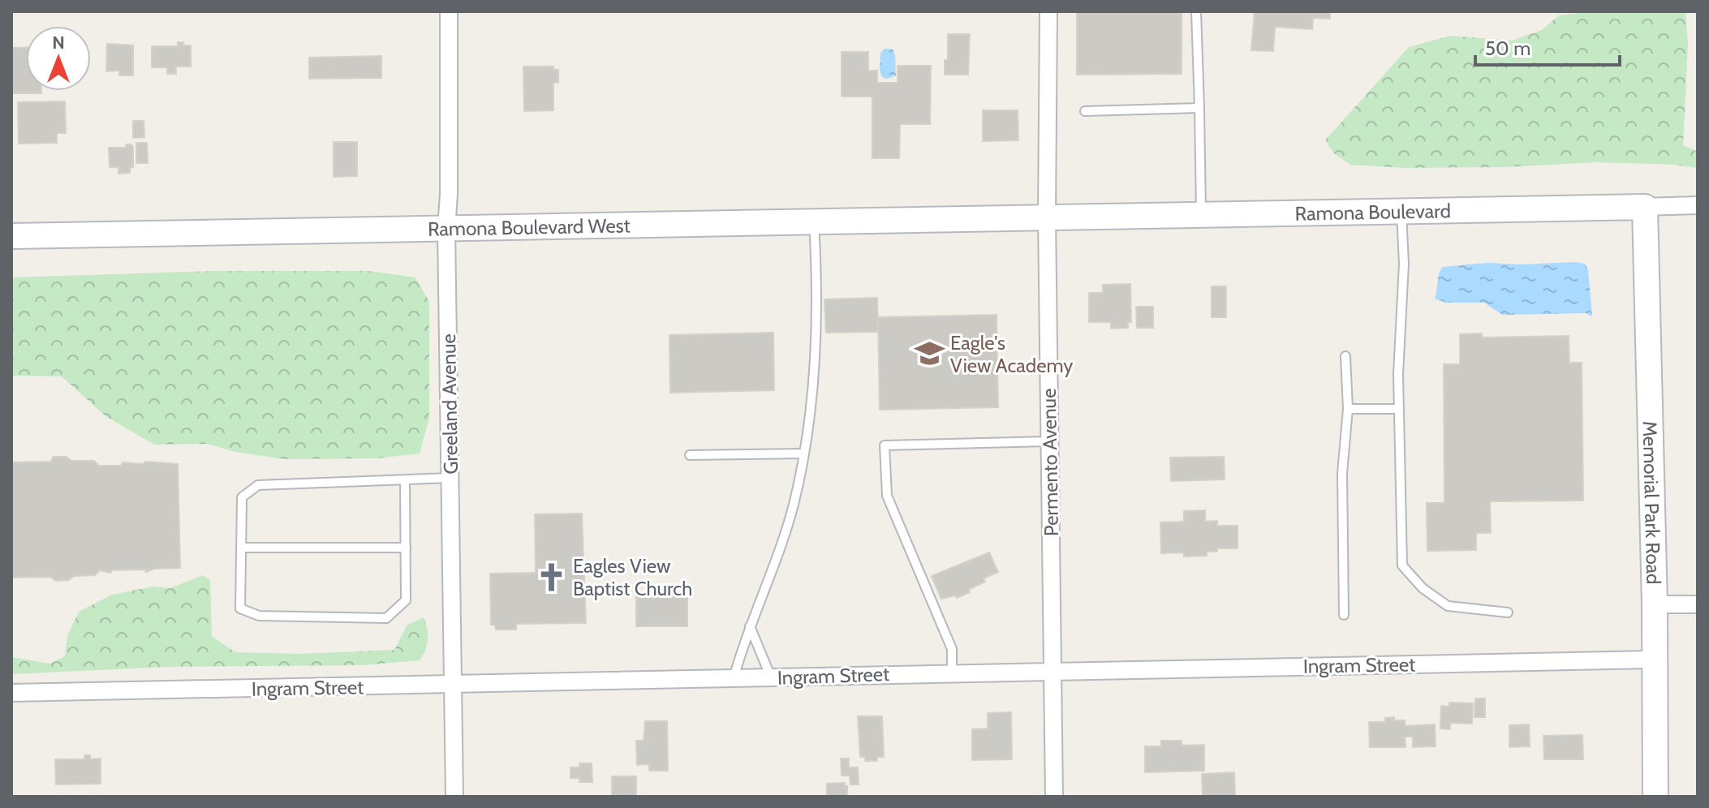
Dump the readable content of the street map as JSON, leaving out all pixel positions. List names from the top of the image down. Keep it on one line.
{"streets":{"street":["Ramona Boulevard","Ramona Boulevard West","Greeland Avenue","Permento Avenue","Memorial Park Road","Ingram Street"]},"crossings":[["Ramona Boulevard","Ramona Boulevard West"],["Ramona Boulevard","Permento Avenue"],["Ramona Boulevard","Memorial Park Road"],["Ramona Boulevard West","Greeland Avenue"],["Ramona Boulevard West","Permento Avenue"],["Greeland Avenue","Ingram Street"],["Permento Avenue","Ingram Street"],["Memorial Park Road","Ingram Street"]],"places":{"school or university":["Eagle's View Academy"],"church":["Eagles View Baptist Church"]},"scale_bar":"50 m","north":"top"}
